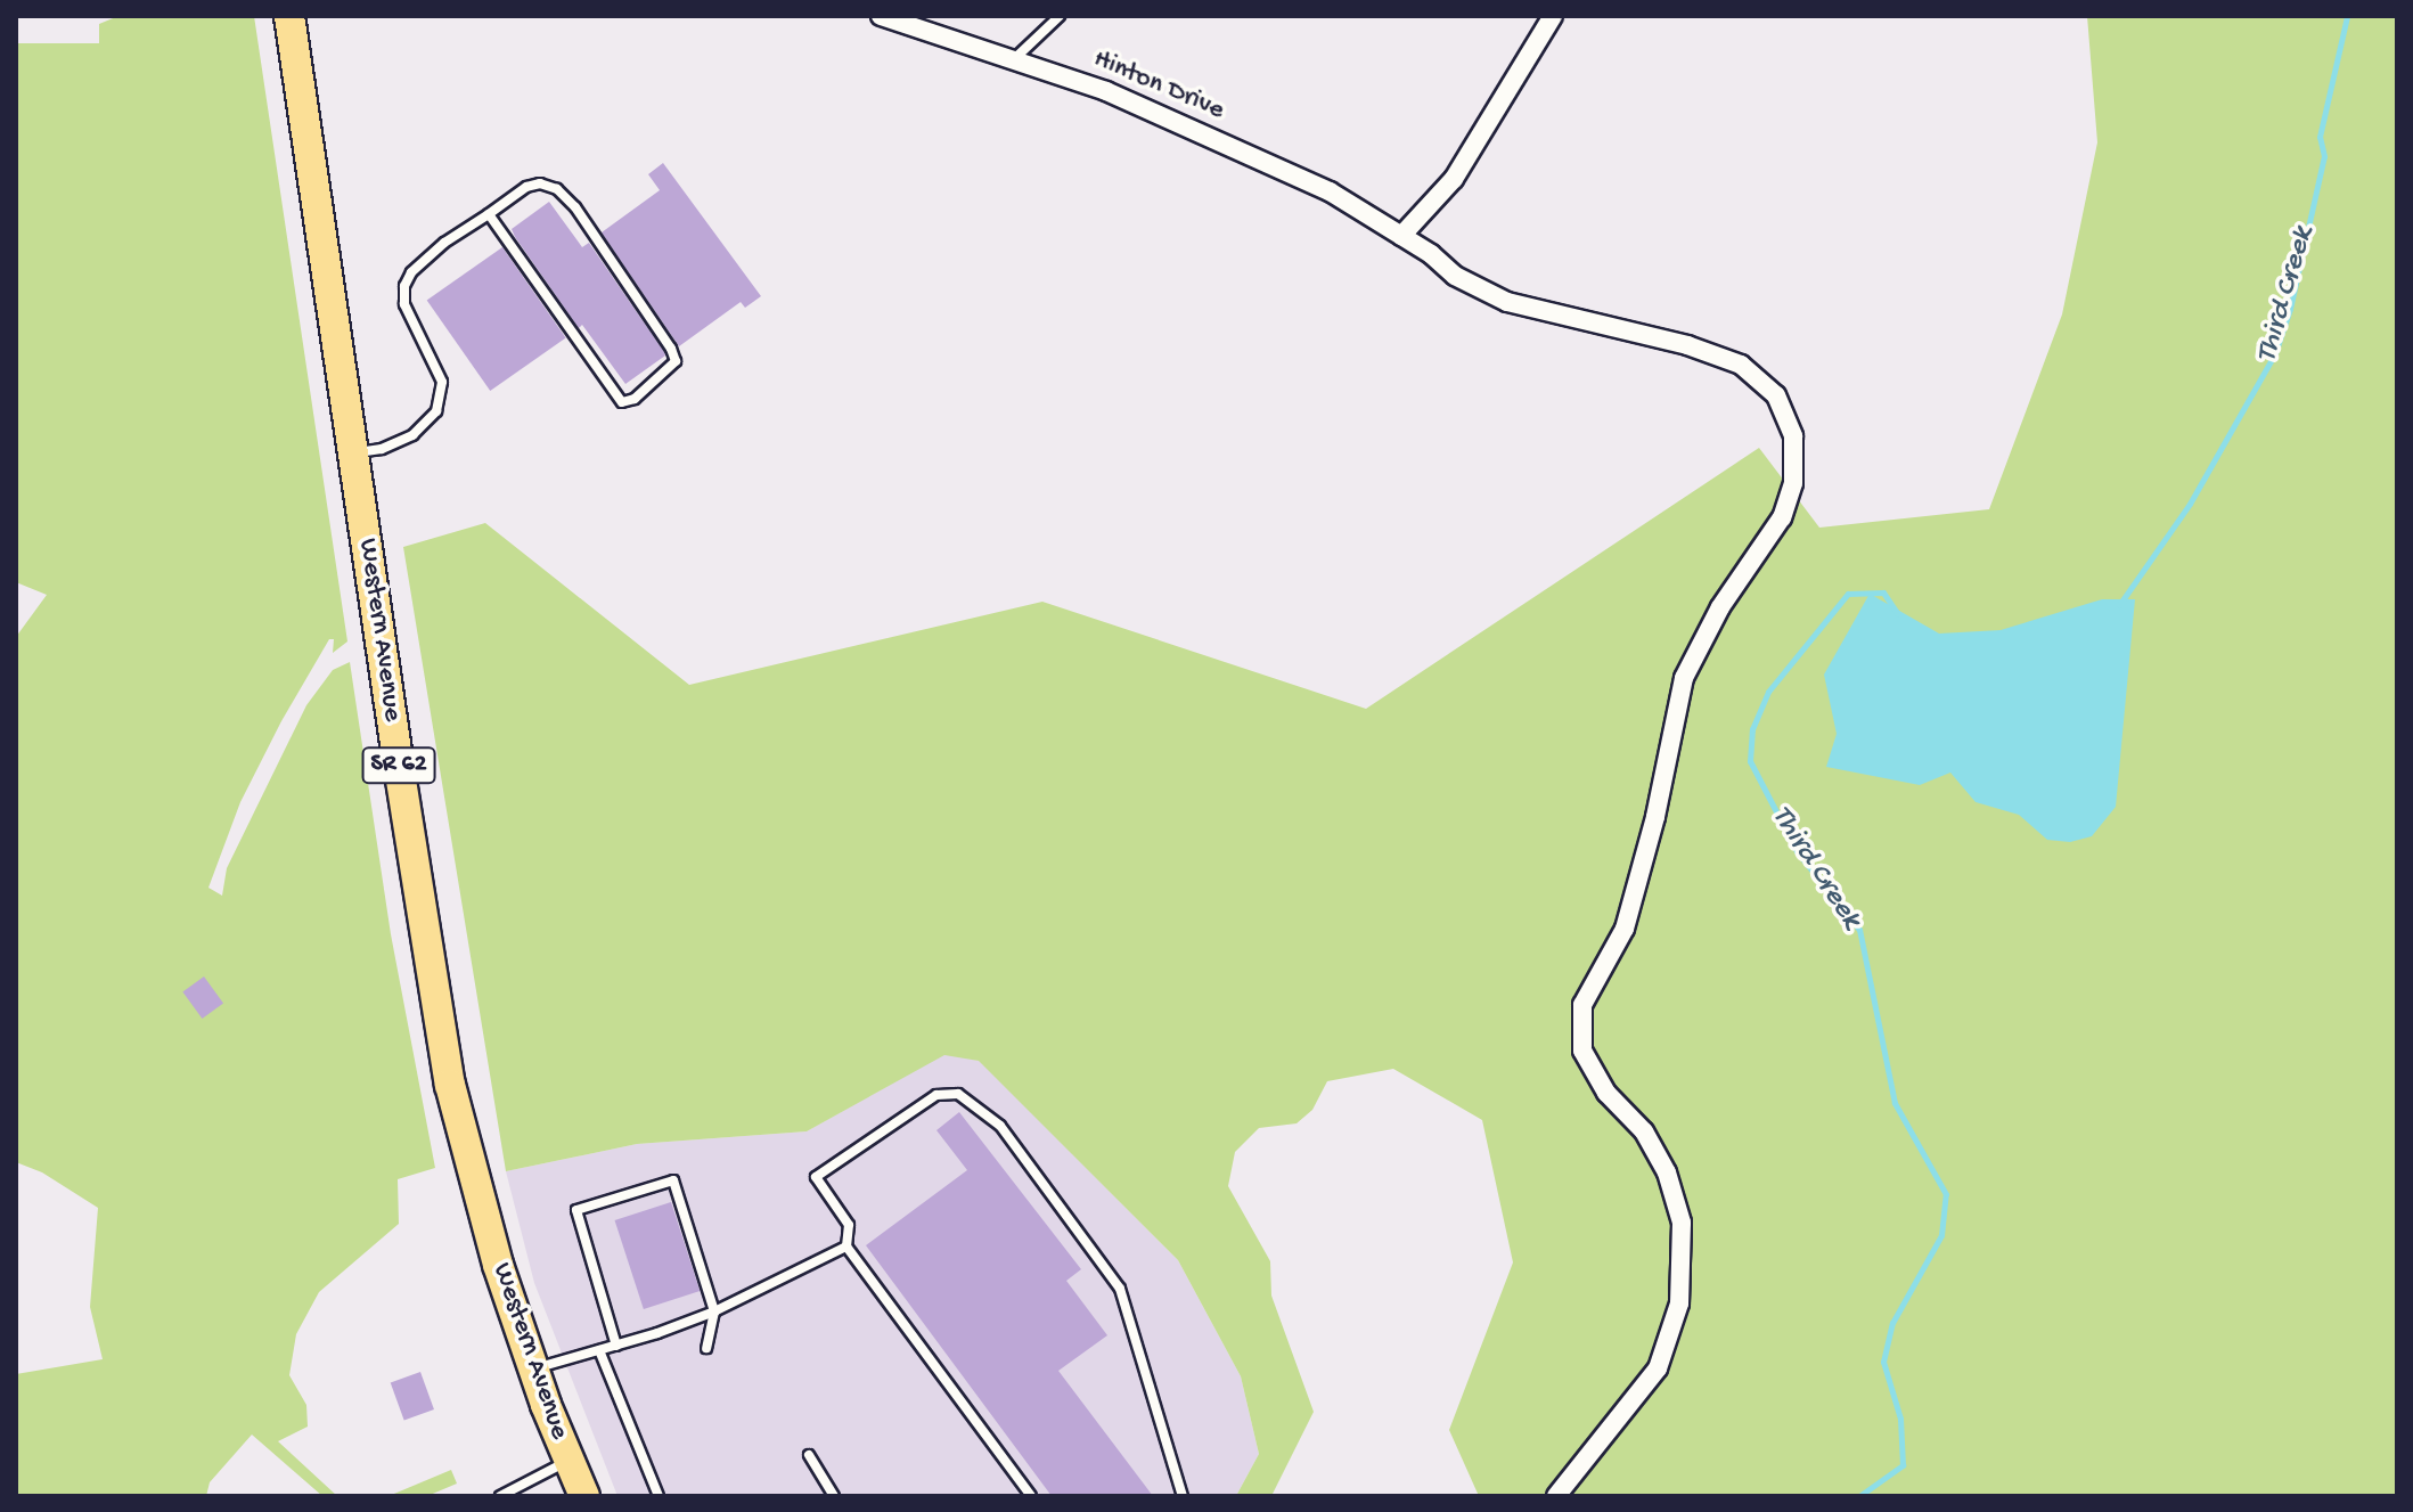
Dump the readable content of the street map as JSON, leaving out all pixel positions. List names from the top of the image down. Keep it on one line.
{"streets":{"main road":["Western Avenue","SR 62"],"street":["Hinton Drive"]},"water":["Third Creek"]}
